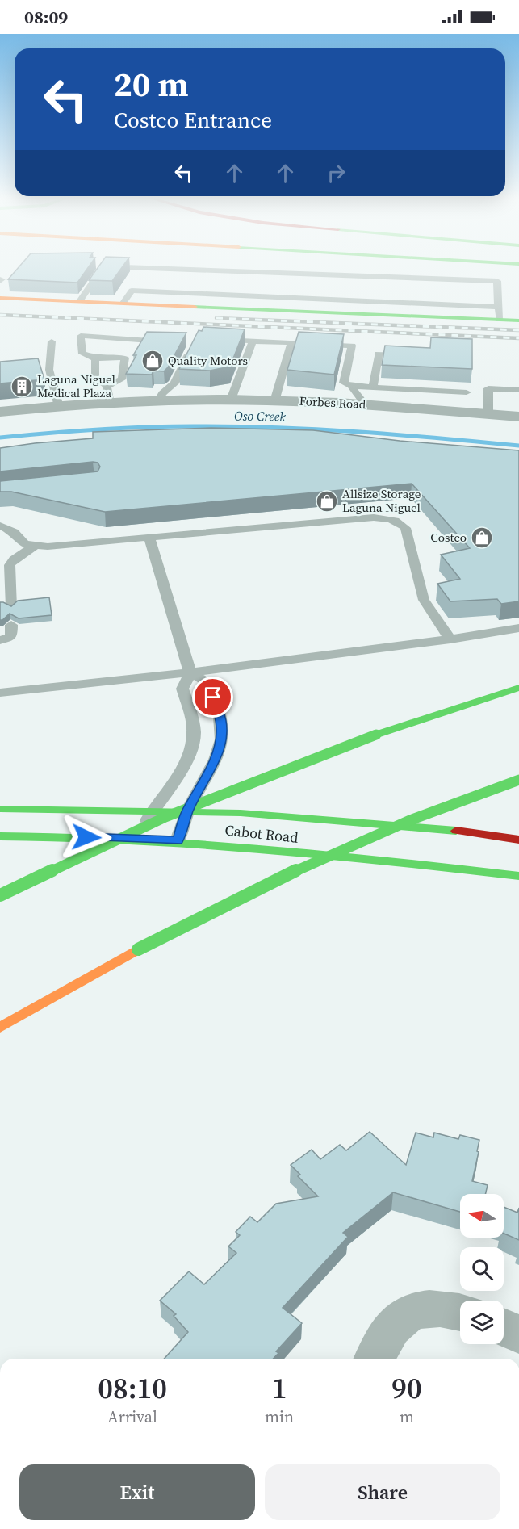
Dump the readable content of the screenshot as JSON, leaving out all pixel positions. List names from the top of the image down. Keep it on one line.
{"streets":{"main road":["Cabot Road"],"street":["Forbes Road"]},"water":["Oso Creek"],"places":{"shop":["Quality Motors","Allsize Storage Laguna Niguel","Costco"],"building":["Laguna Niguel Medical Plaza"]},"north":"left","page":{"status":"08:09","turn":["20 m","Costco Entrance"],"eta":["08:10","Arrival","1","min","90","m"],"buttons":["Exit","Share"]}}
